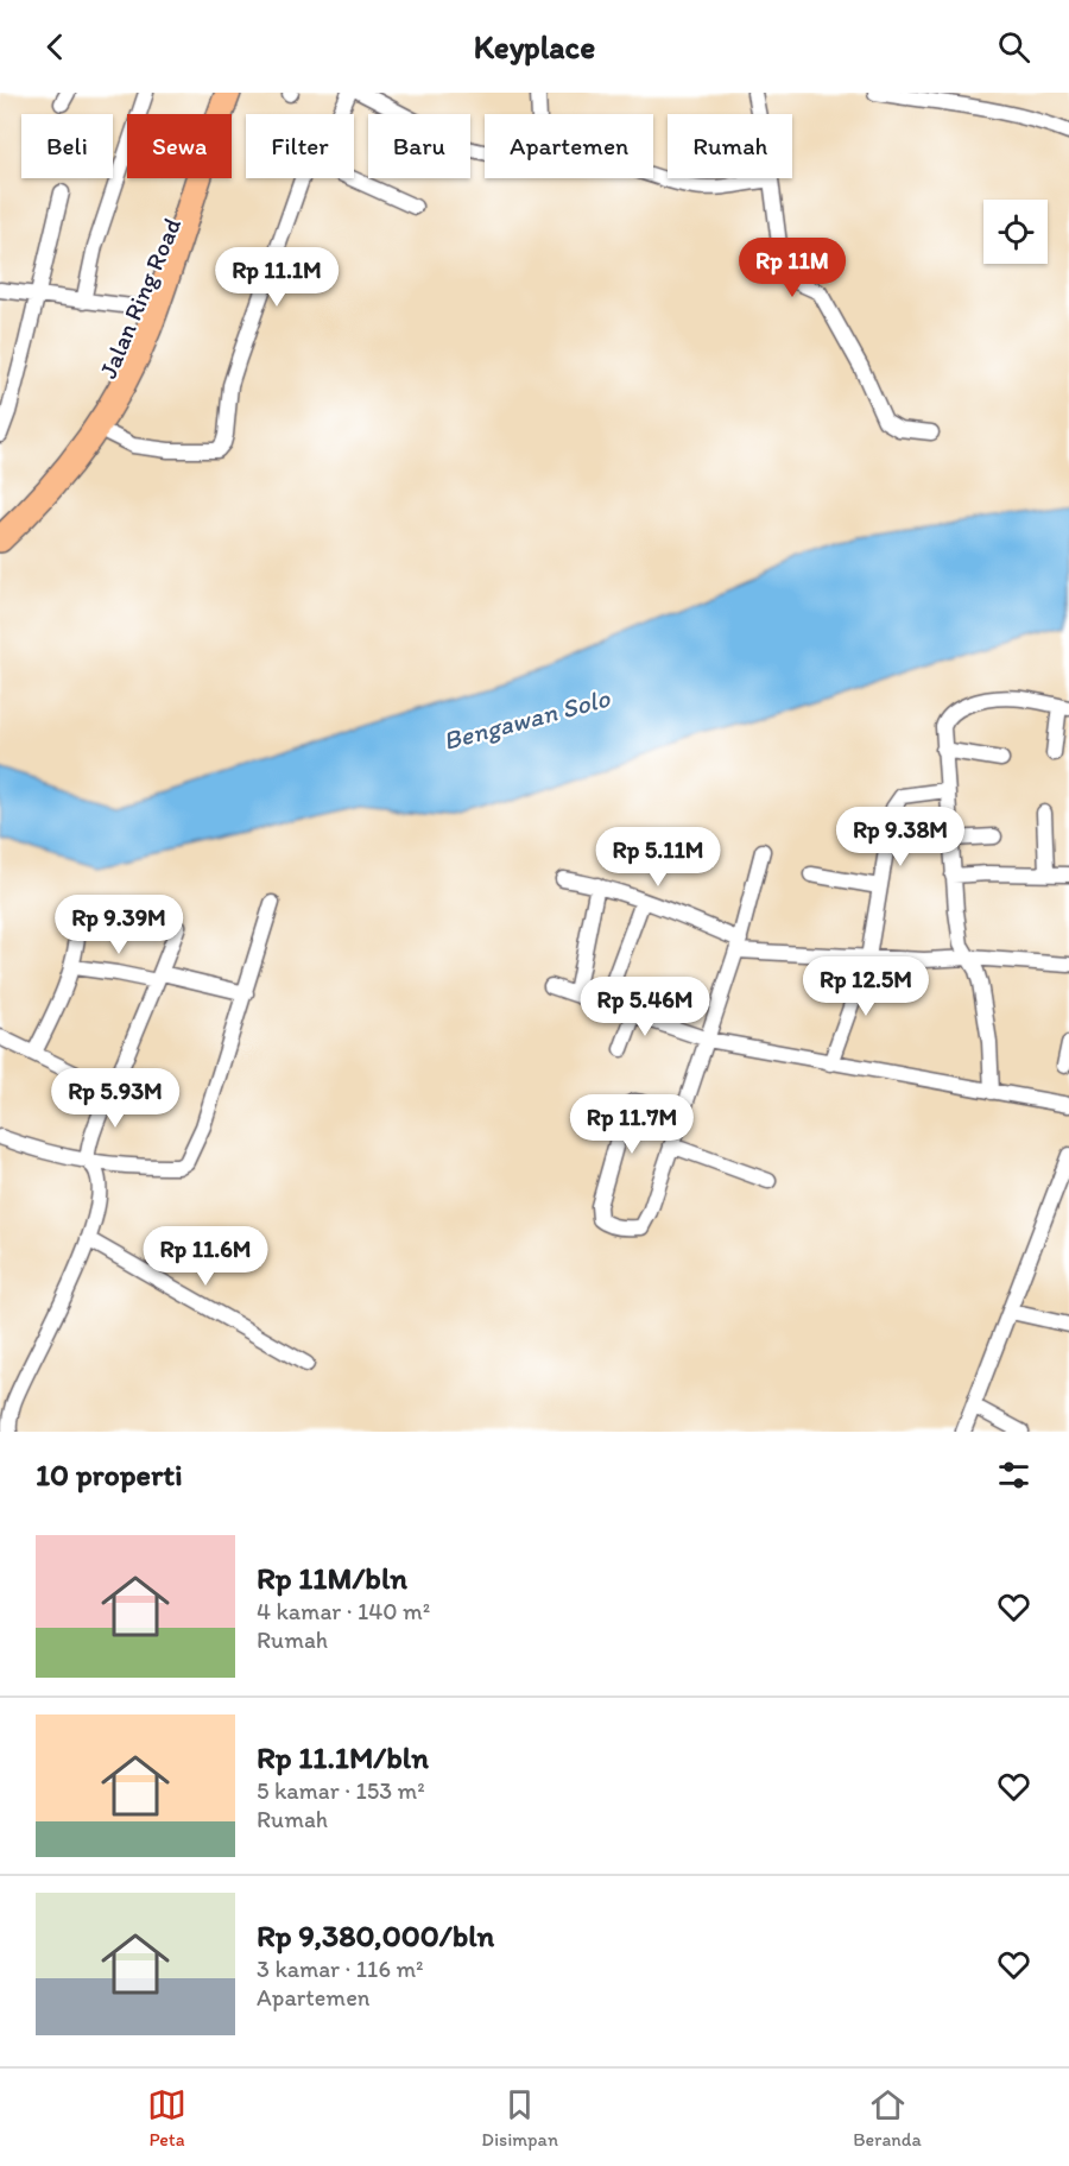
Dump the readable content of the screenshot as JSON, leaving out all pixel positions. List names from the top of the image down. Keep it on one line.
{"streets":{"highway":["Jalan Ring Road"]},"water":["Bengawan Solo"],"page":{"header":"Keyplace","chip":["Beli","Sewa","Filter","Baru","Apartemen","Rumah"],"price":["Rp 11M","Rp 11.1M","Rp 9.38M","Rp 5.11M","Rp 9.39M","Rp 12.5M","Rp 5.46M","Rp 5.93M","Rp 11.7M","Rp 11.6M"],"heading":"10 properti","list":[{"name":"Rp 11M/bln","note":"4 kamar · 140 m² · Rumah"},{"name":"Rp 11.1M/bln","note":"5 kamar · 153 m² · Rumah"},{"name":"Rp 9,380,000/bln","note":"3 kamar · 116 m² · Apartemen"}],"tabs":["Peta","Disimpan","Beranda"]}}
